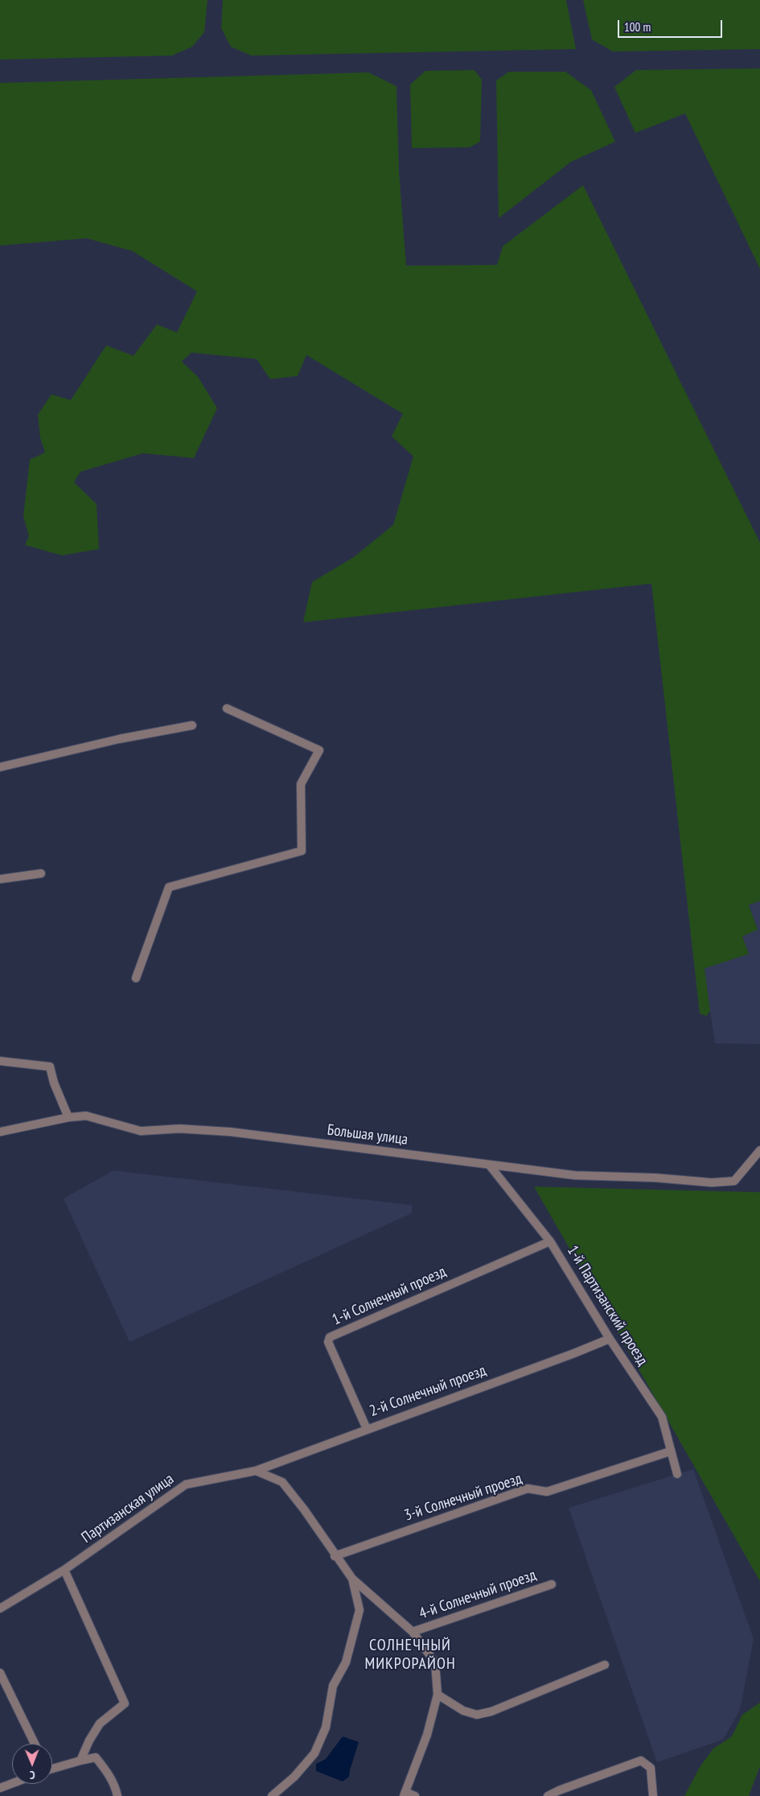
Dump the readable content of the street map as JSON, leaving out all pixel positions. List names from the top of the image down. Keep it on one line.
{"streets":{"street":["Большая улица","1-й Солнечный проезд","1-й Партизанский проезд","2-й Солнечный проезд","3-й Солнечный проезд","Партизанская улица","4-й Солнечный проезд"]},"crossings":[["Большая улица","1-й Партизанский проезд"],["1-й Солнечный проезд","1-й Партизанский проезд"],["1-й Солнечный проезд","2-й Солнечный проезд"],["1-й Партизанский проезд","2-й Солнечный проезд"],["1-й Партизанский проезд","3-й Солнечный проезд"],["2-й Солнечный проезд","Партизанская улица"]],"districts":["СОЛНЕЧНЫЙ МИКРОРАЙОН"],"scale_bar":"100 m","north":"bottom"}
